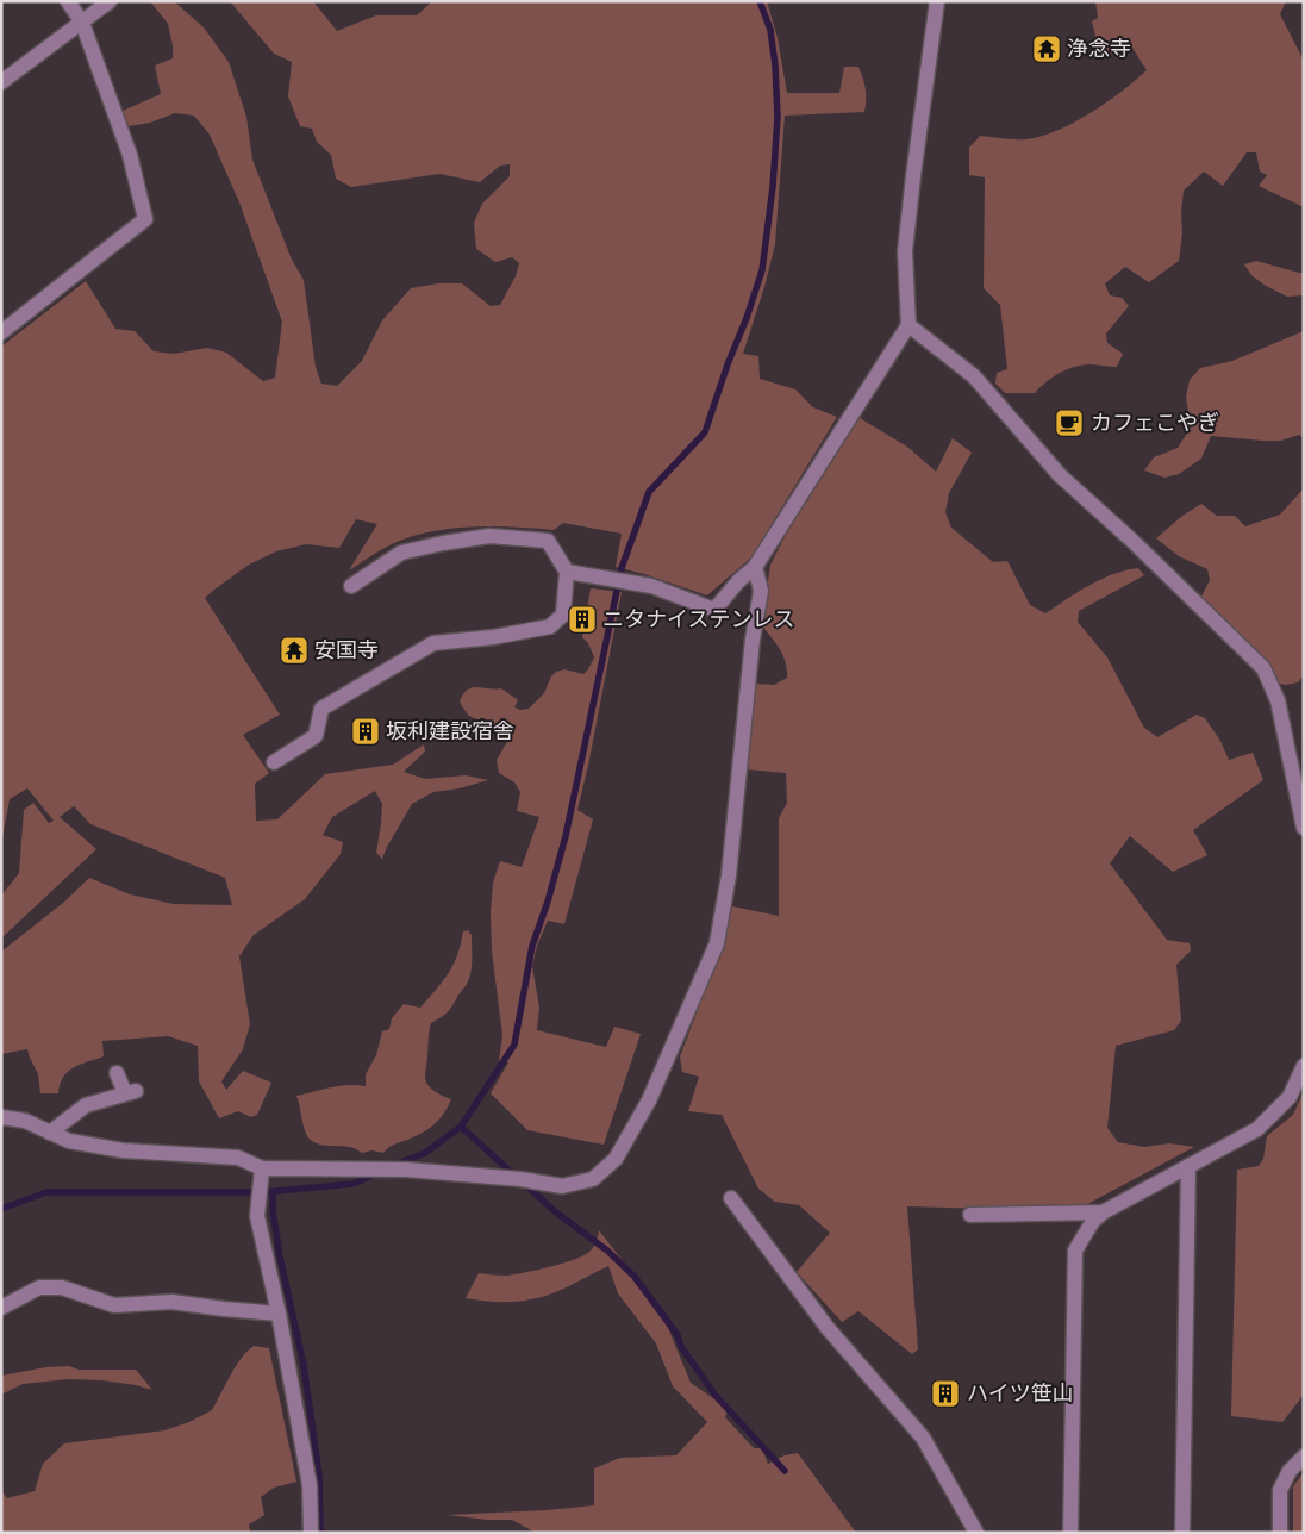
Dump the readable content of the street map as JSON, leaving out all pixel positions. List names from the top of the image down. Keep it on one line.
{"places":{"temple":["浄念寺","安国寺"],"cafe":["カフェこやぎ"],"building":["ニタナイステンレス","坂利建設宿舎","ハイツ笹山"]}}
